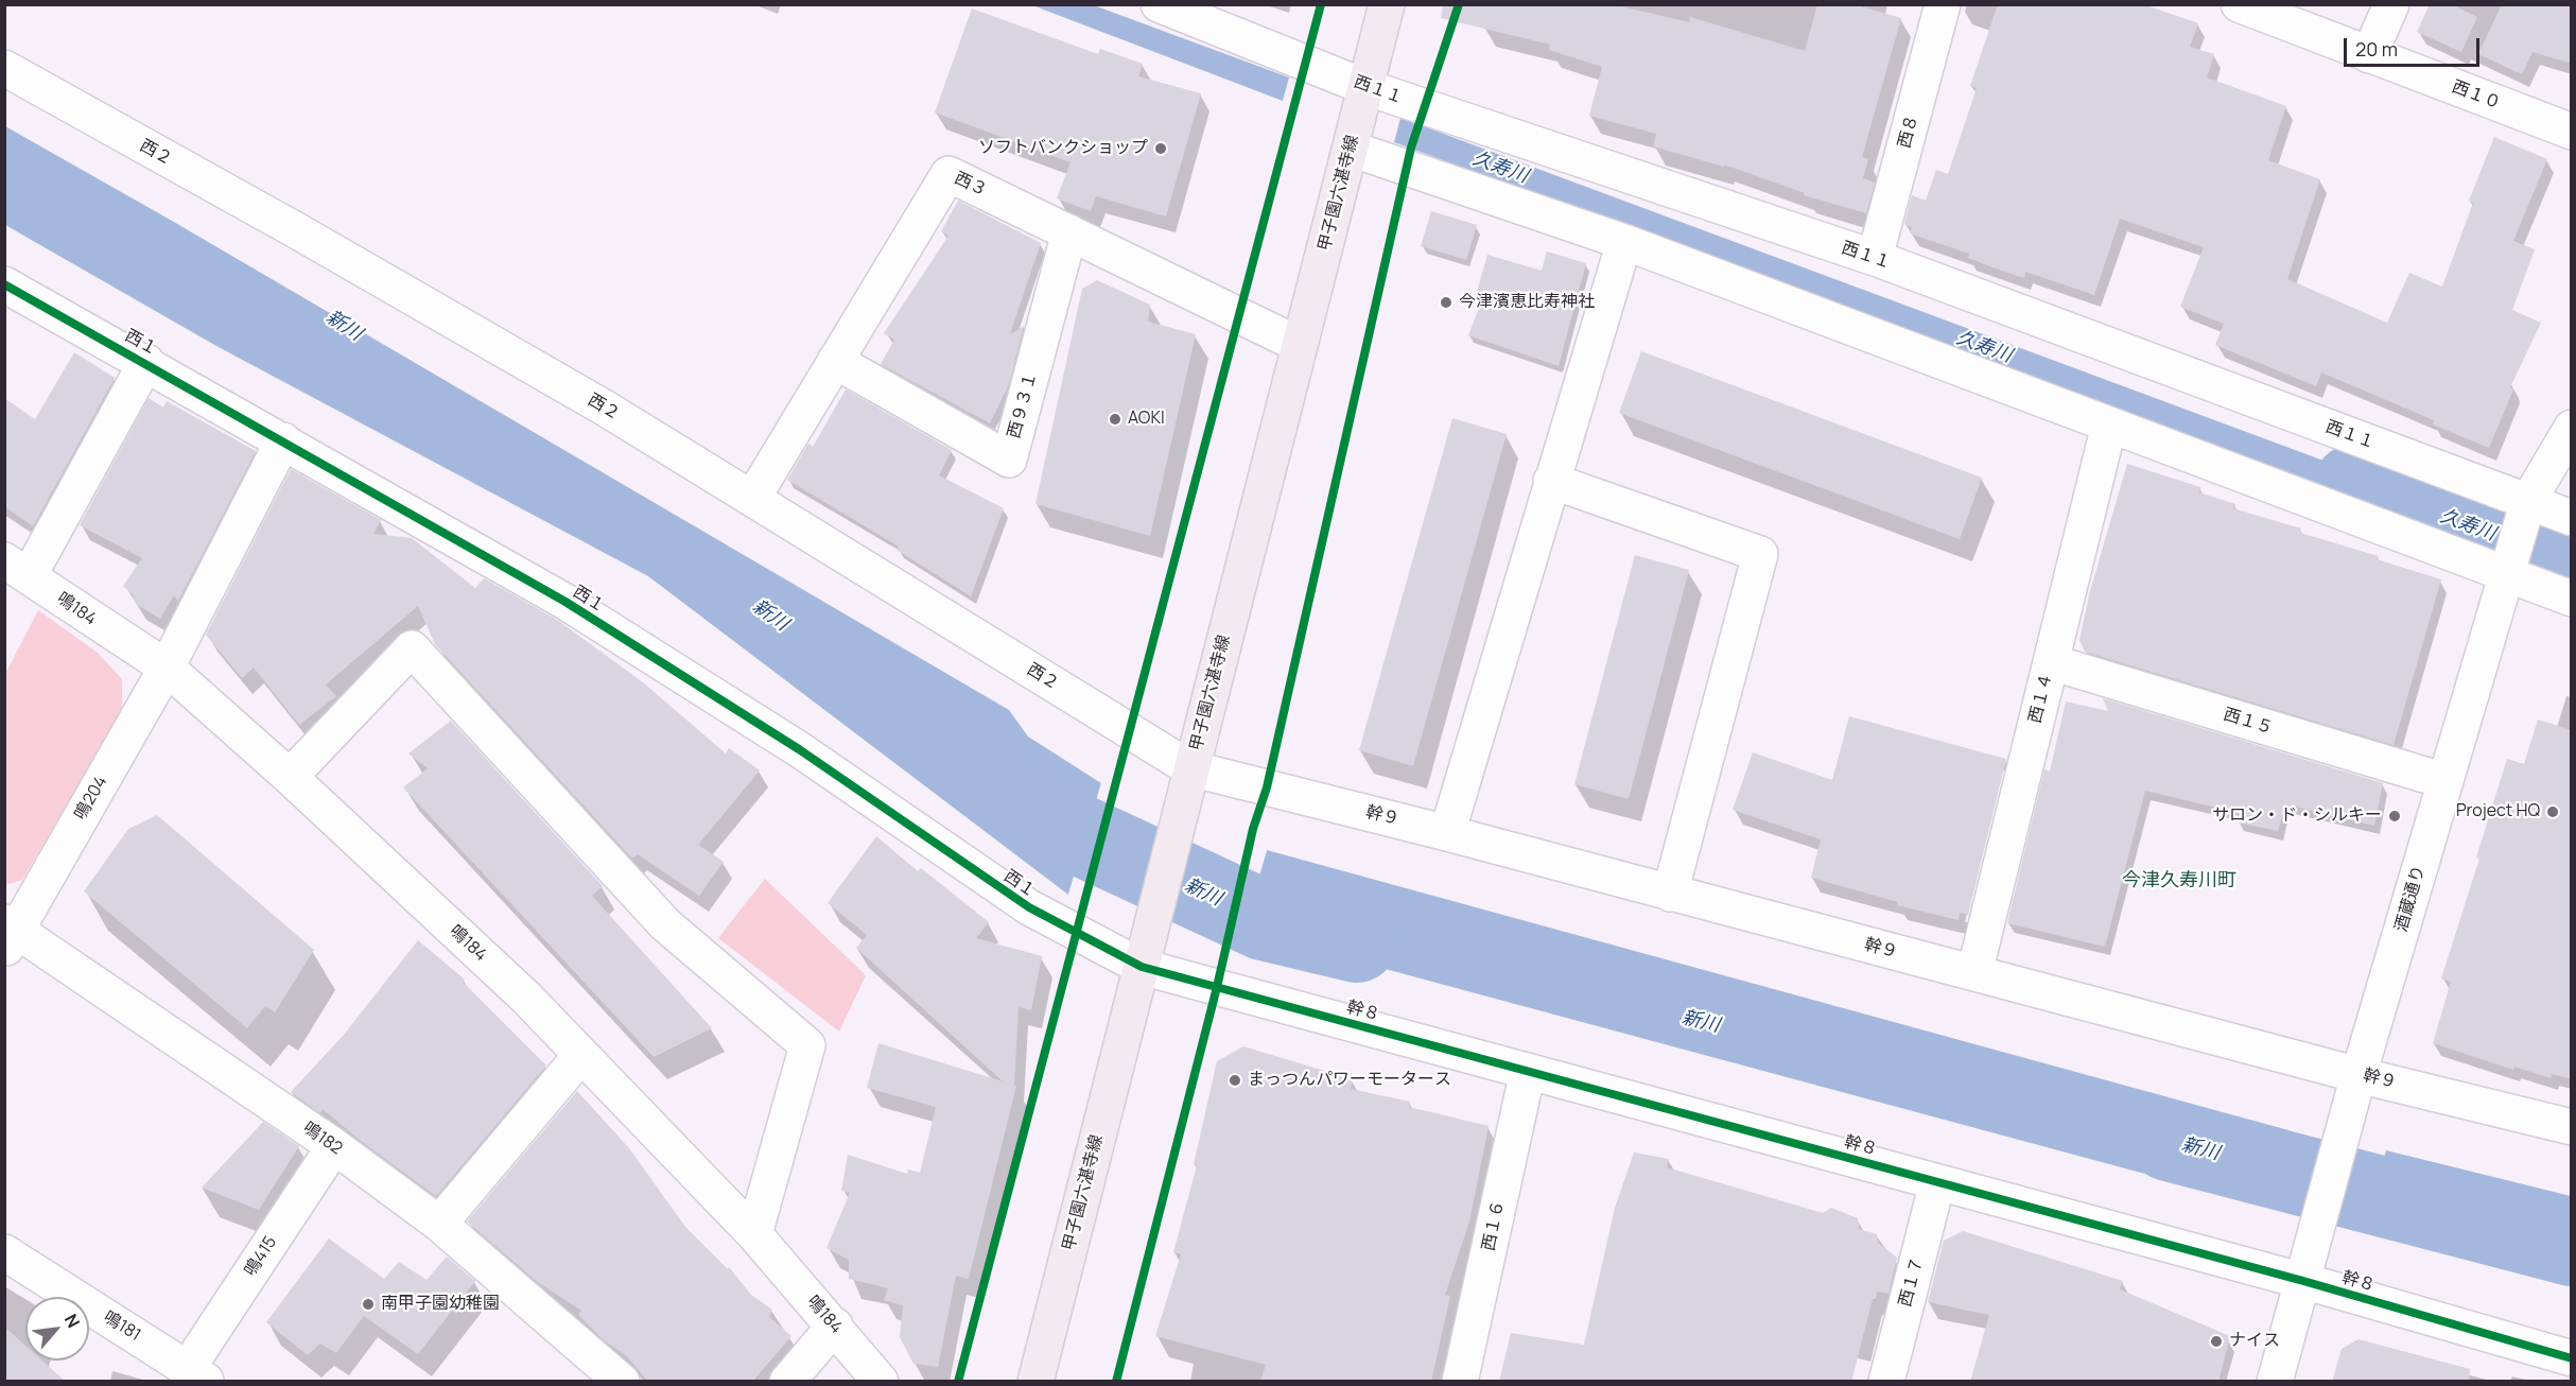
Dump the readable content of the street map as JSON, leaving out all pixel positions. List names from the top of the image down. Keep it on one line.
{"streets":{"main road":["甲子園六湛寺線"],"street":["西１１","西１０","西８","西２","西３","西１","西９３１","鳴184","西１４","西１５","鳴204","幹９","酒蔵通り","幹８","鳴182","西１６","鳴415","西１７","鳴181"]},"crossings":[["西１１","西８"],["西１１","甲子園六湛寺線"],["西１１","酒蔵通り"],["西２","西３"],["西２","甲子園六湛寺線"],["西２","幹９"],["西３","甲子園六湛寺線"],["西３","西９３１"],["甲子園六湛寺線","西１"],["甲子園六湛寺線","幹９"],["甲子園六湛寺線","幹８"],["西１","鳴204"],["西１","幹８"],["鳴184","鳴204"],["西１４","西１５"],["西１４","幹９"],["西１５","酒蔵通り"],["鳴204","鳴182"],["幹９","酒蔵通り"],["酒蔵通り","幹８"],["幹８","西１６"],["幹８","西１７"],["鳴182","鳴415"],["鳴415","鳴181"]],"districts":["今津久寿川町"],"water":["久寿川","新川"],"places":["ソフトバンクショップ","今津濱恵比寿神社","AOKI","Project HQ","サロン・ド・シルキー","まっつんパワーモータース","南甲子園幼稚園","ナイス"],"scale_bar":"20 m","north":"top right"}
